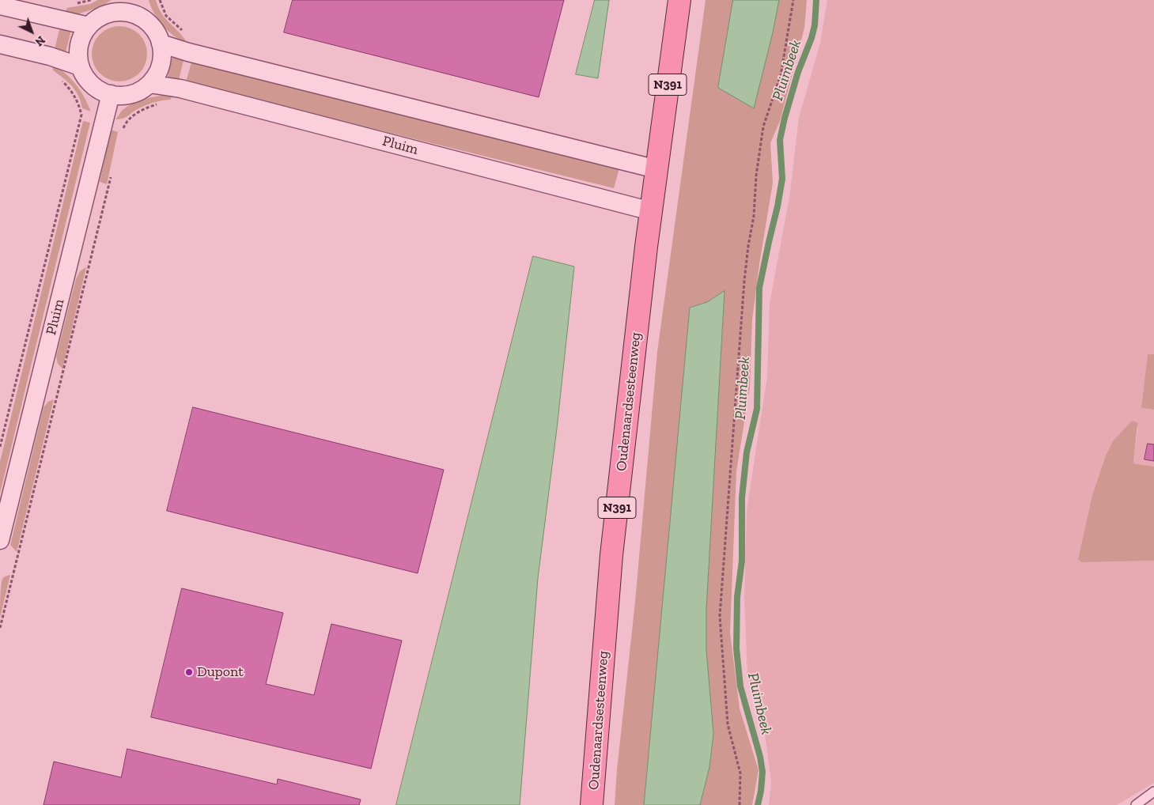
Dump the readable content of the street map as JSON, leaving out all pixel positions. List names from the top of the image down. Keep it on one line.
{"streets":{"main road":["N391","Oudenaardsesteenweg"],"street":["Pluim"]},"crossings":[["Pluim","Oudenaardsesteenweg"]],"water":["Pluimbeek"],"places":["Dupont"],"north":"bottom right"}
